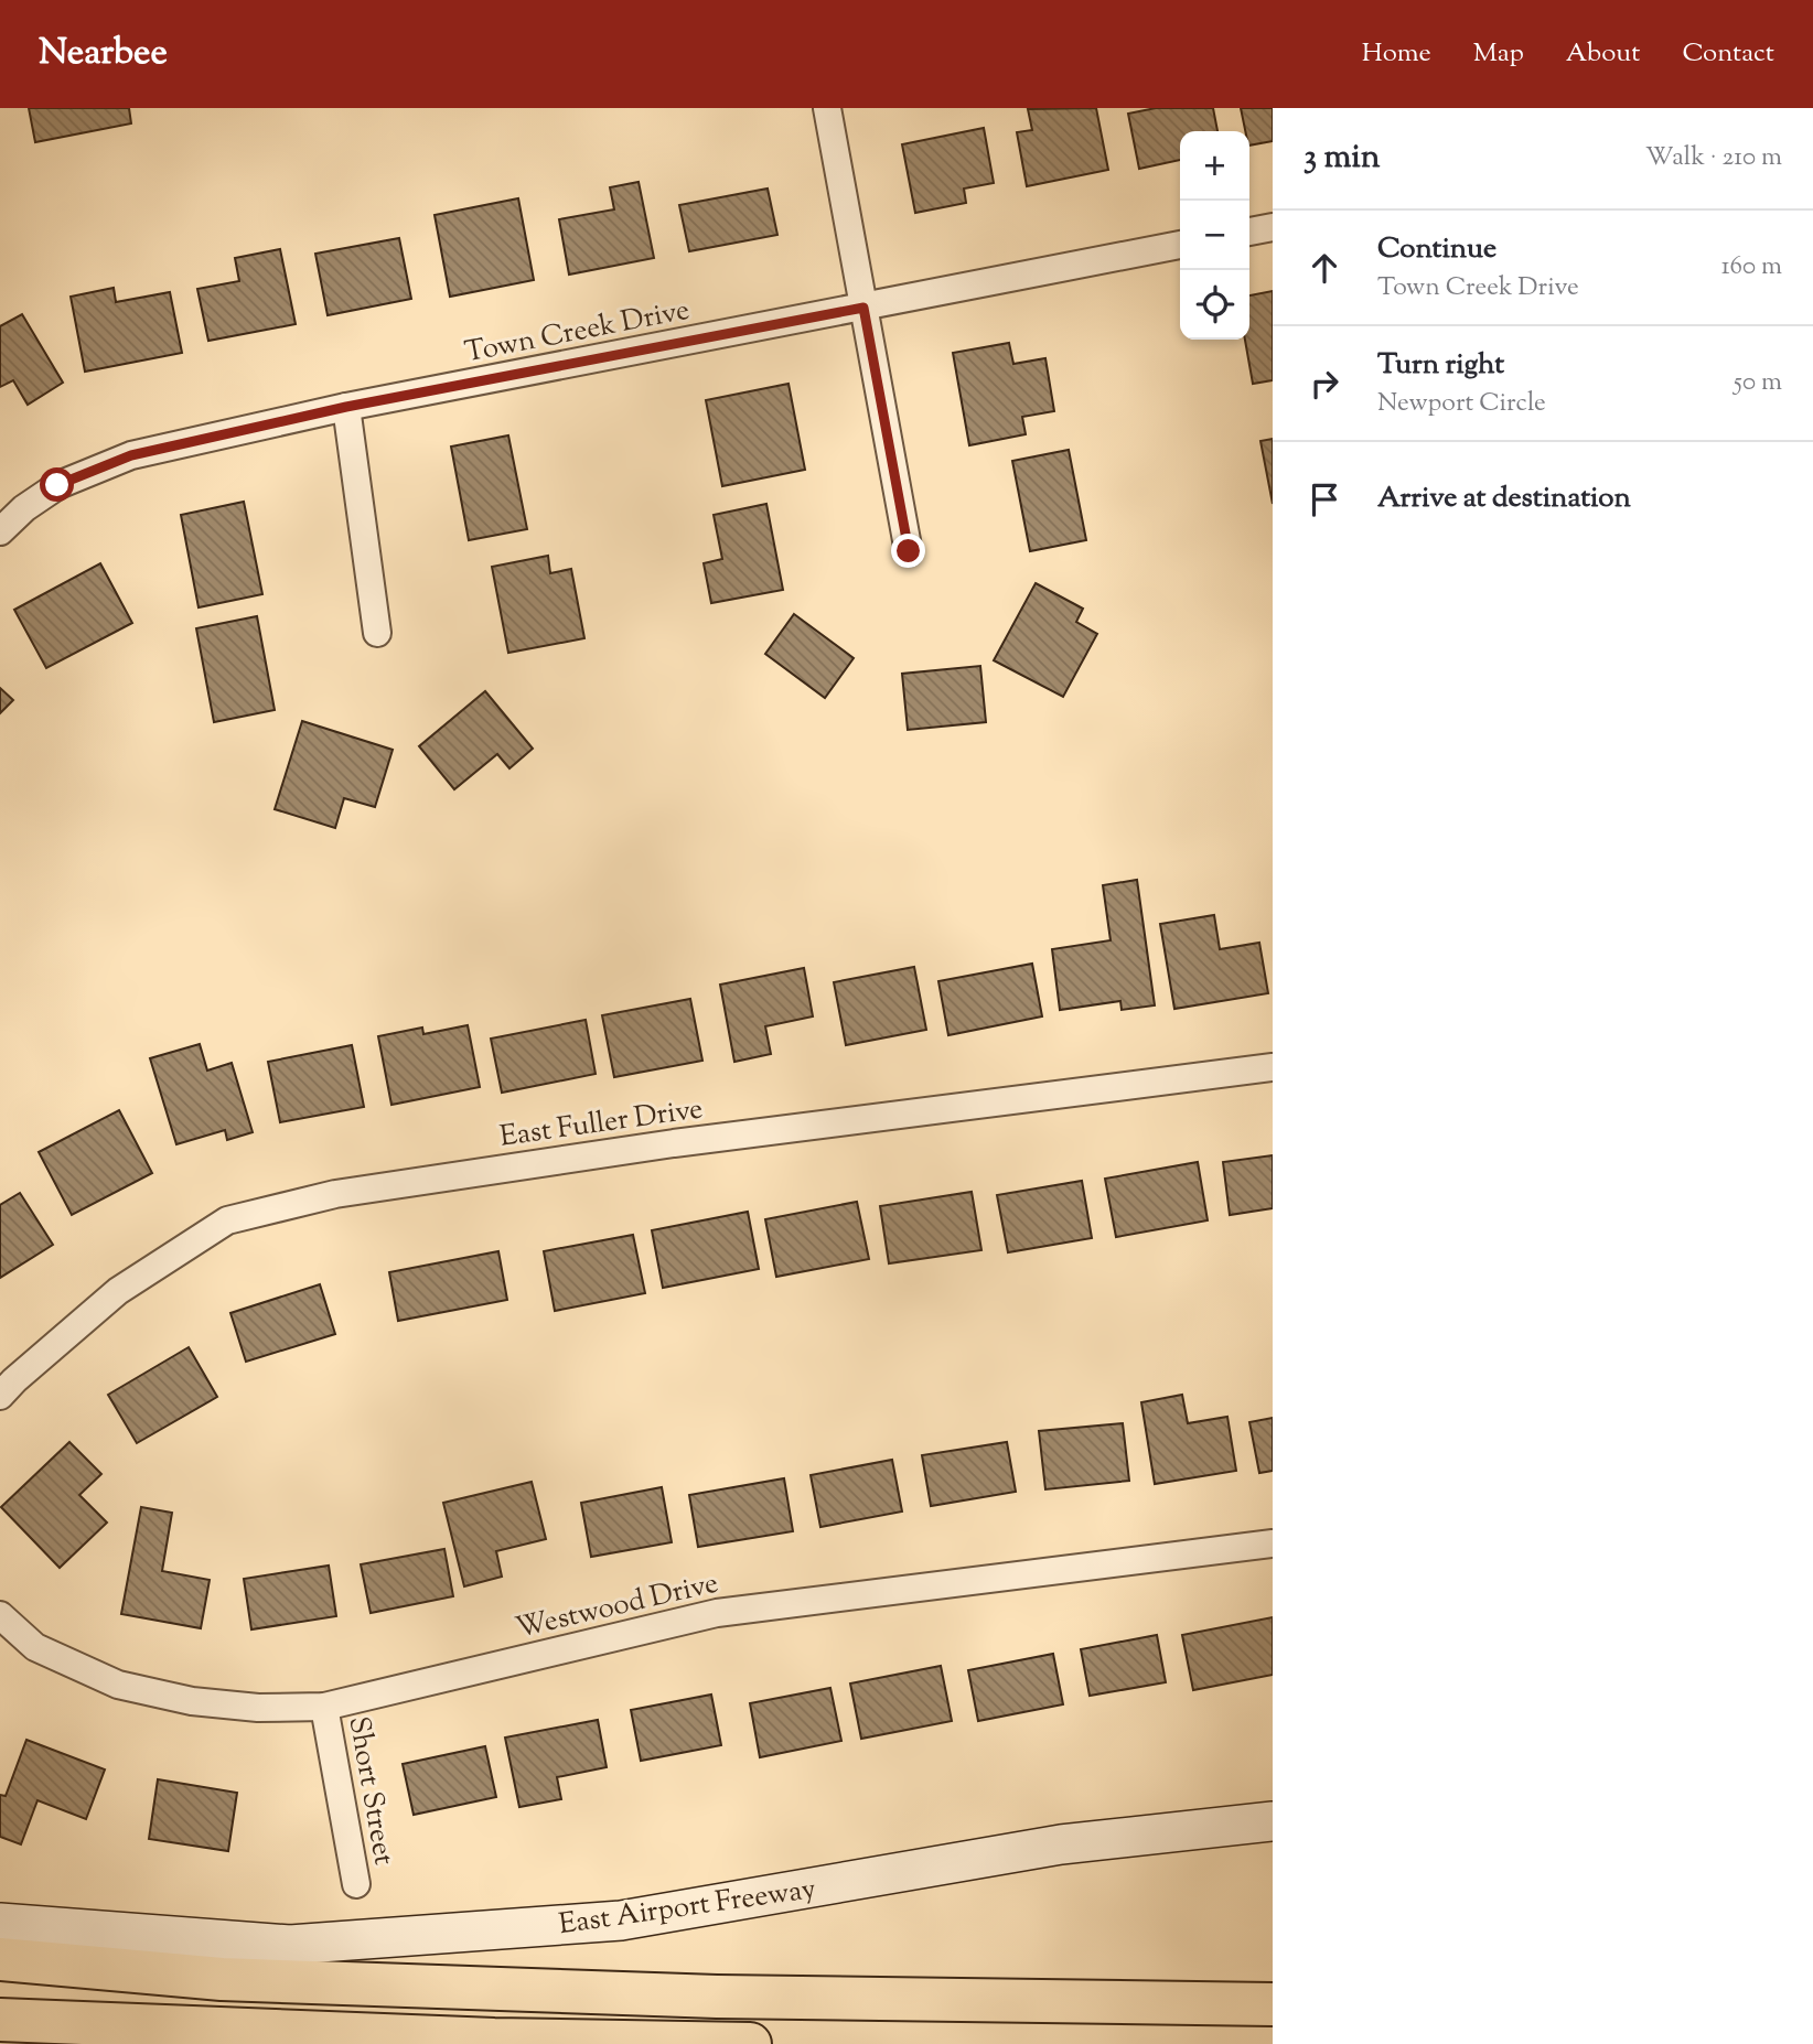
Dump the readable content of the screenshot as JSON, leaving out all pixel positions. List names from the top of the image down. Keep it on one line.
{"streets":{"main road":["East Airport Freeway"],"street":["Town Creek Drive","East Fuller Drive","Westwood Drive","Short Street"]},"crossings":[["Westwood Drive","Short Street"]],"page":{"header":"Nearbee","nav":["Home","Map","About","Contact"],"heading":["3 min","Walk · 210 m"],"map_buttons":["+","−"],"list":[["Continue","Town Creek Drive","160 m"],["Turn right","Newport Circle","50 m"],"Arrive at destination"]}}
